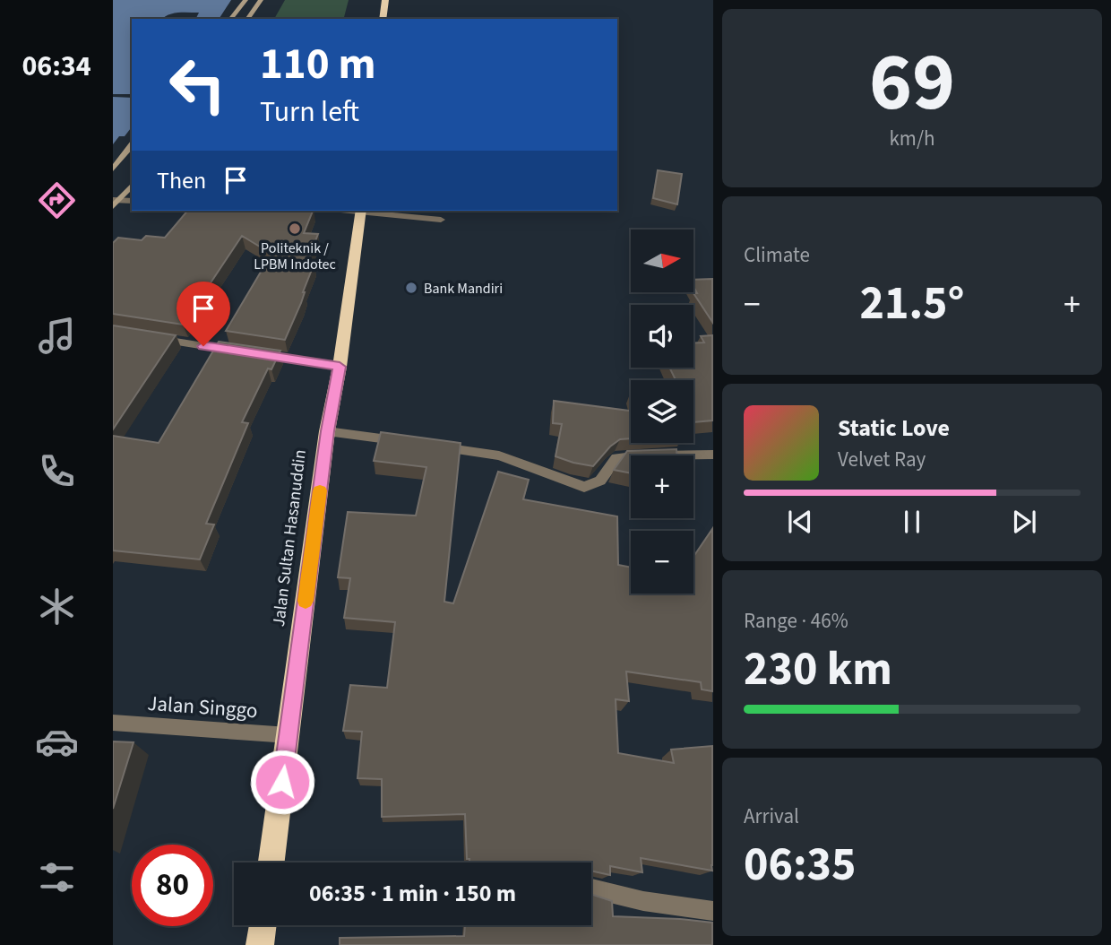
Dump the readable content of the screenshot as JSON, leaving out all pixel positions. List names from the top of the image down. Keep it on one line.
{"streets":{"highway":["Jalan Sultan Hasanuddin"],"street":["Jalan Singgo"]},"crossings":[["Jalan Sultan Hasanuddin","Jalan Singgo"]],"places":["Politeknik / LPBM Indotec","Bank Mandiri"],"north":"right","page":{"tabs":"06:34","tile":[["69","km/h"],"Climate",["Range · 46%","230 km"],["Arrival","06:35"]],"turn":["110 m","Turn left"],"then":"Then","map_buttons":["+","−"],"heat":["−","21.5°","+"],"song":["Static Love","Velvet Ray"],"limit":"80","trip":"06:35 · 1 min · 150 m"}}
